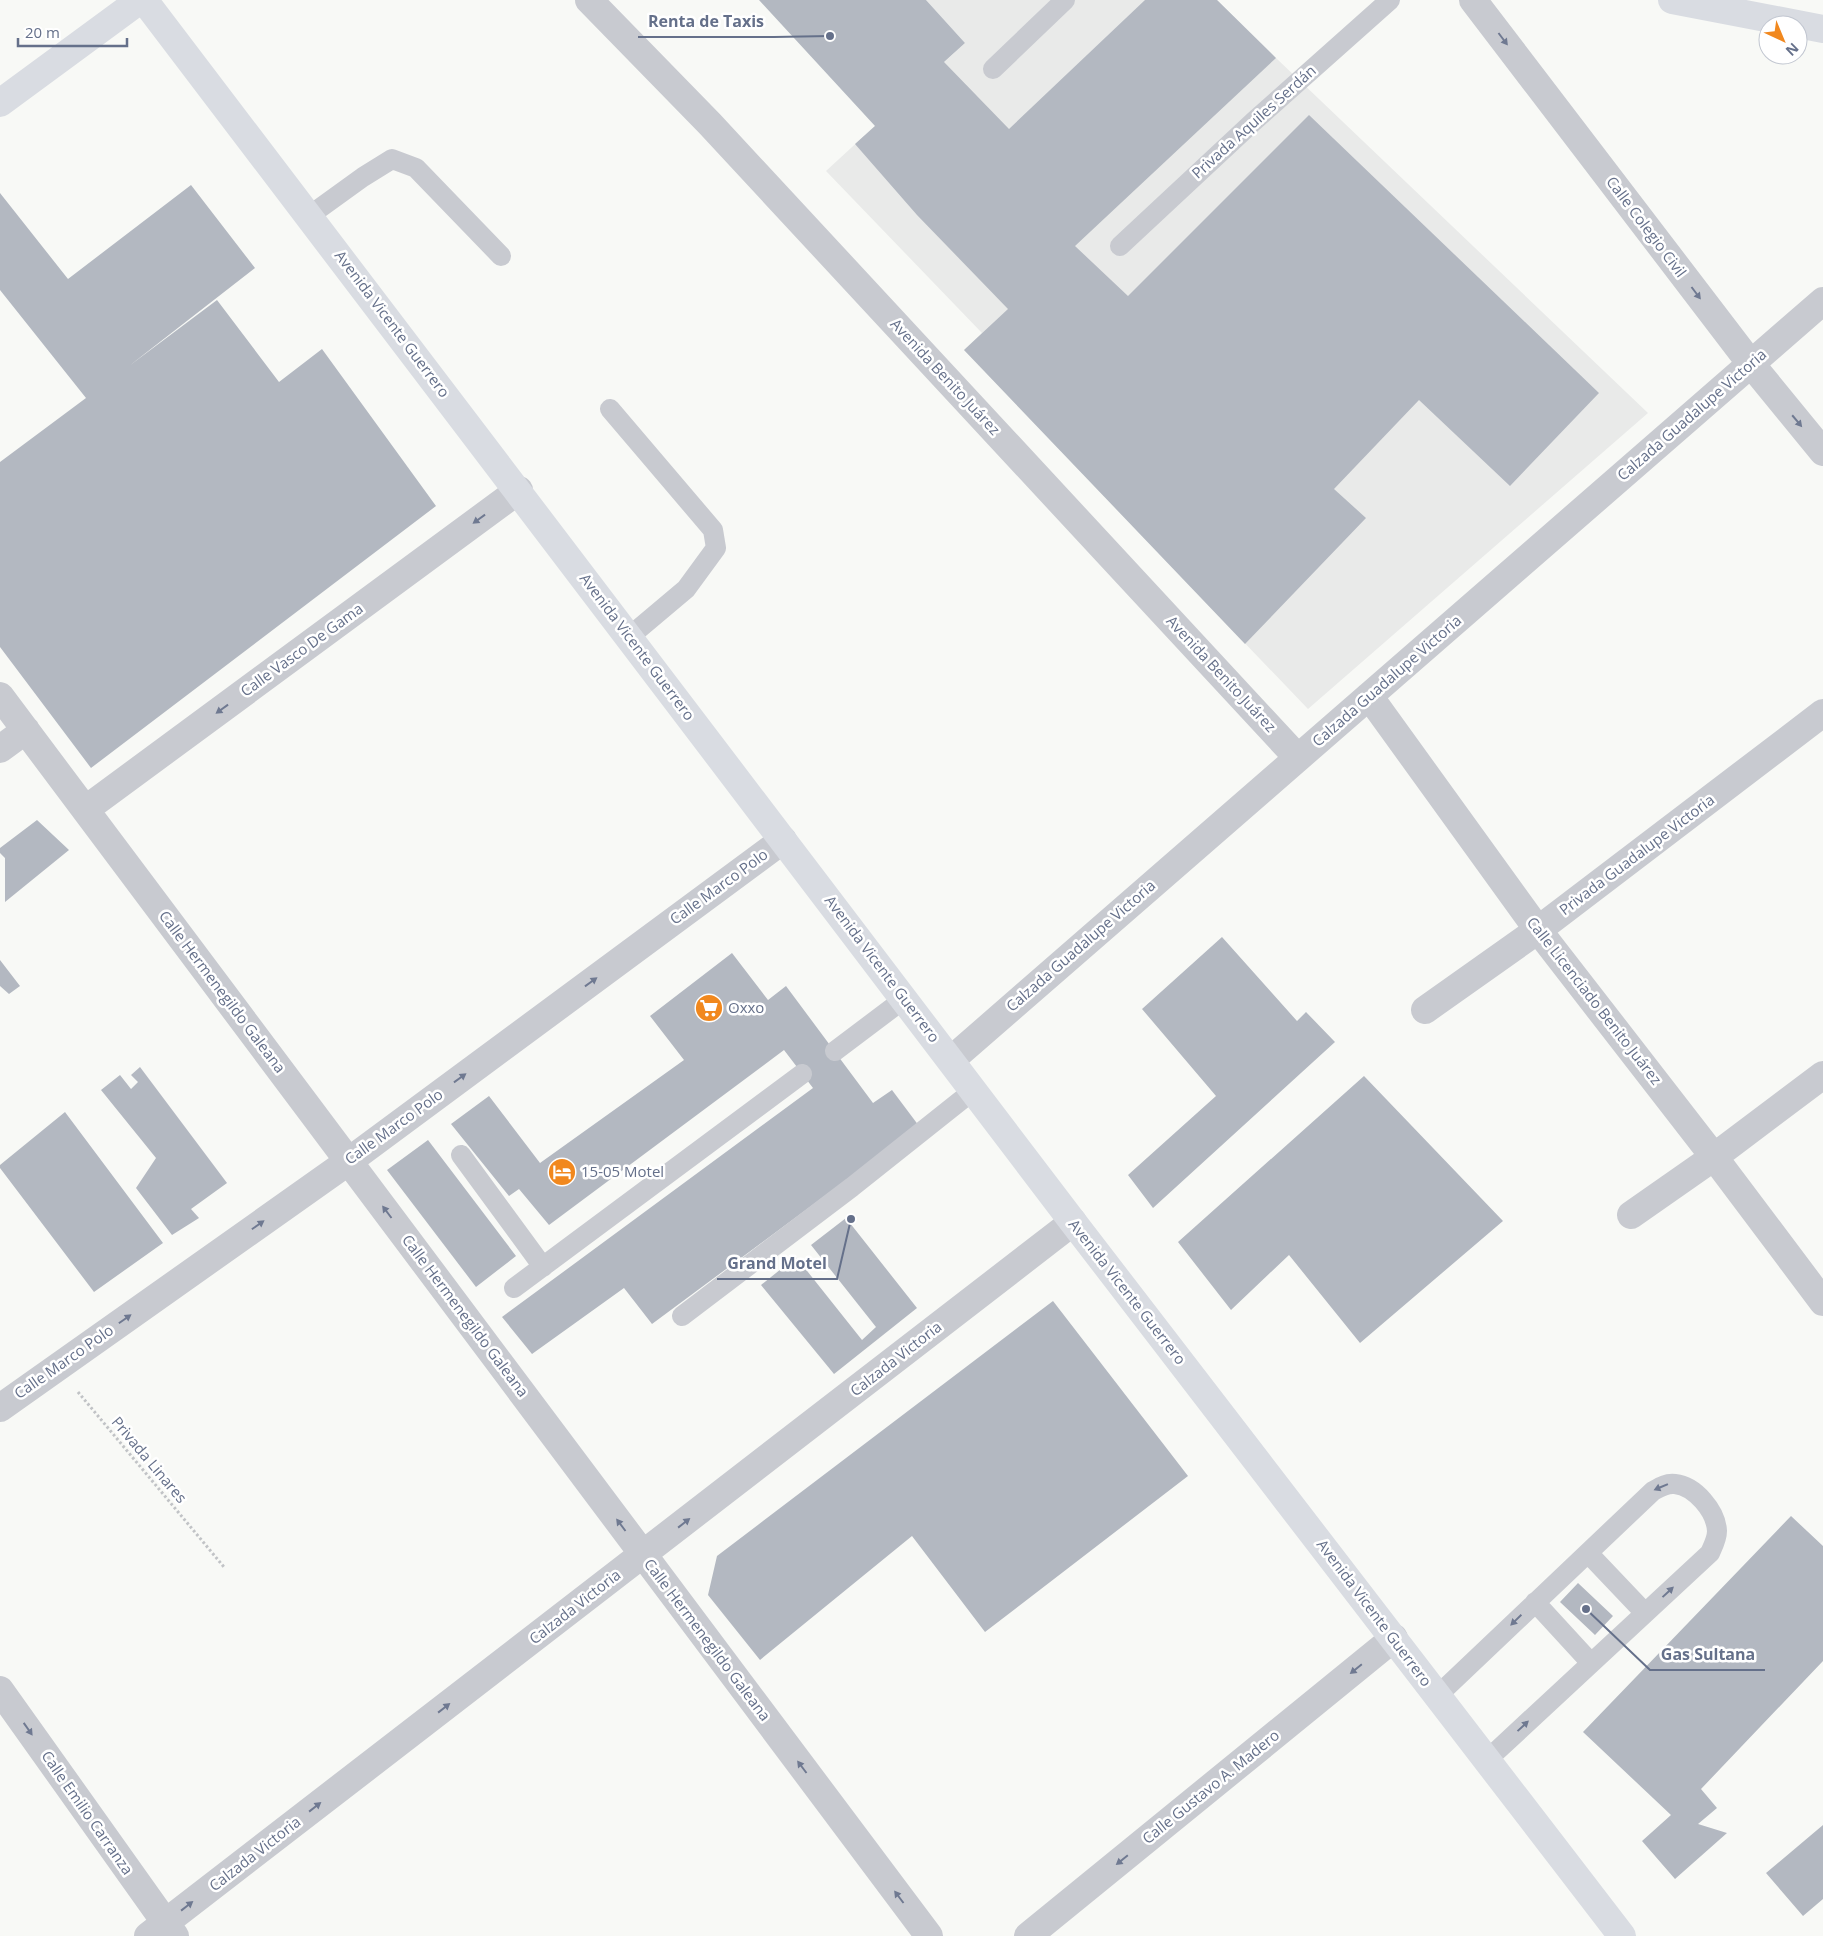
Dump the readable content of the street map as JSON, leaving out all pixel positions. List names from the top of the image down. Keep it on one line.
{"streets":{"main road":["Avenida Vicente Guerrero"],"street":["Calle Colegio Civil","Avenida Benito Juárez","Calzada Guadalupe Victoria","Calle Vasco De Gama","Privada Guadalupe Victoria","Calle Marco Polo","Calle Hermenegildo Galeana","Calle Licenciado Benito Juárez","Calzada Victoria","Calle Gustavo A. Madero","Calle Emilio Carranza"],"lane":["Privada Aquiles Serdán"],"path":["Privada Linares"]},"crossings":[["Calle Colegio Civil","Calzada Guadalupe Victoria"],["Avenida Vicente Guerrero","Calzada Guadalupe Victoria"],["Avenida Vicente Guerrero","Calle Vasco De Gama"],["Avenida Vicente Guerrero","Calle Marco Polo"],["Avenida Vicente Guerrero","Calzada Victoria"],["Avenida Vicente Guerrero","Calle Gustavo A. Madero"],["Avenida Benito Juárez","Calzada Guadalupe Victoria"],["Calzada Guadalupe Victoria","Calle Licenciado Benito Juárez"],["Calle Vasco De Gama","Calle Hermenegildo Galeana"],["Privada Guadalupe Victoria","Calle Licenciado Benito Juárez"],["Calle Marco Polo","Calle Hermenegildo Galeana"],["Calle Marco Polo","Privada Linares"],["Calle Hermenegildo Galeana","Calzada Victoria"],["Calzada Victoria","Calle Emilio Carranza"]],"one_way":["Calle Colegio Civil","Calle Vasco De Gama","Calle Marco Polo","Calle Hermenegildo Galeana","Calzada Victoria","Calle Gustavo A. Madero","Calle Emilio Carranza"],"places":{"other":["Renta de Taxis","Grand Motel","Gas Sultana"],"supermarket":["Oxxo"],"hotel":["15-05 Motel"]},"scale_bar":"20 m","north":"bottom right"}
